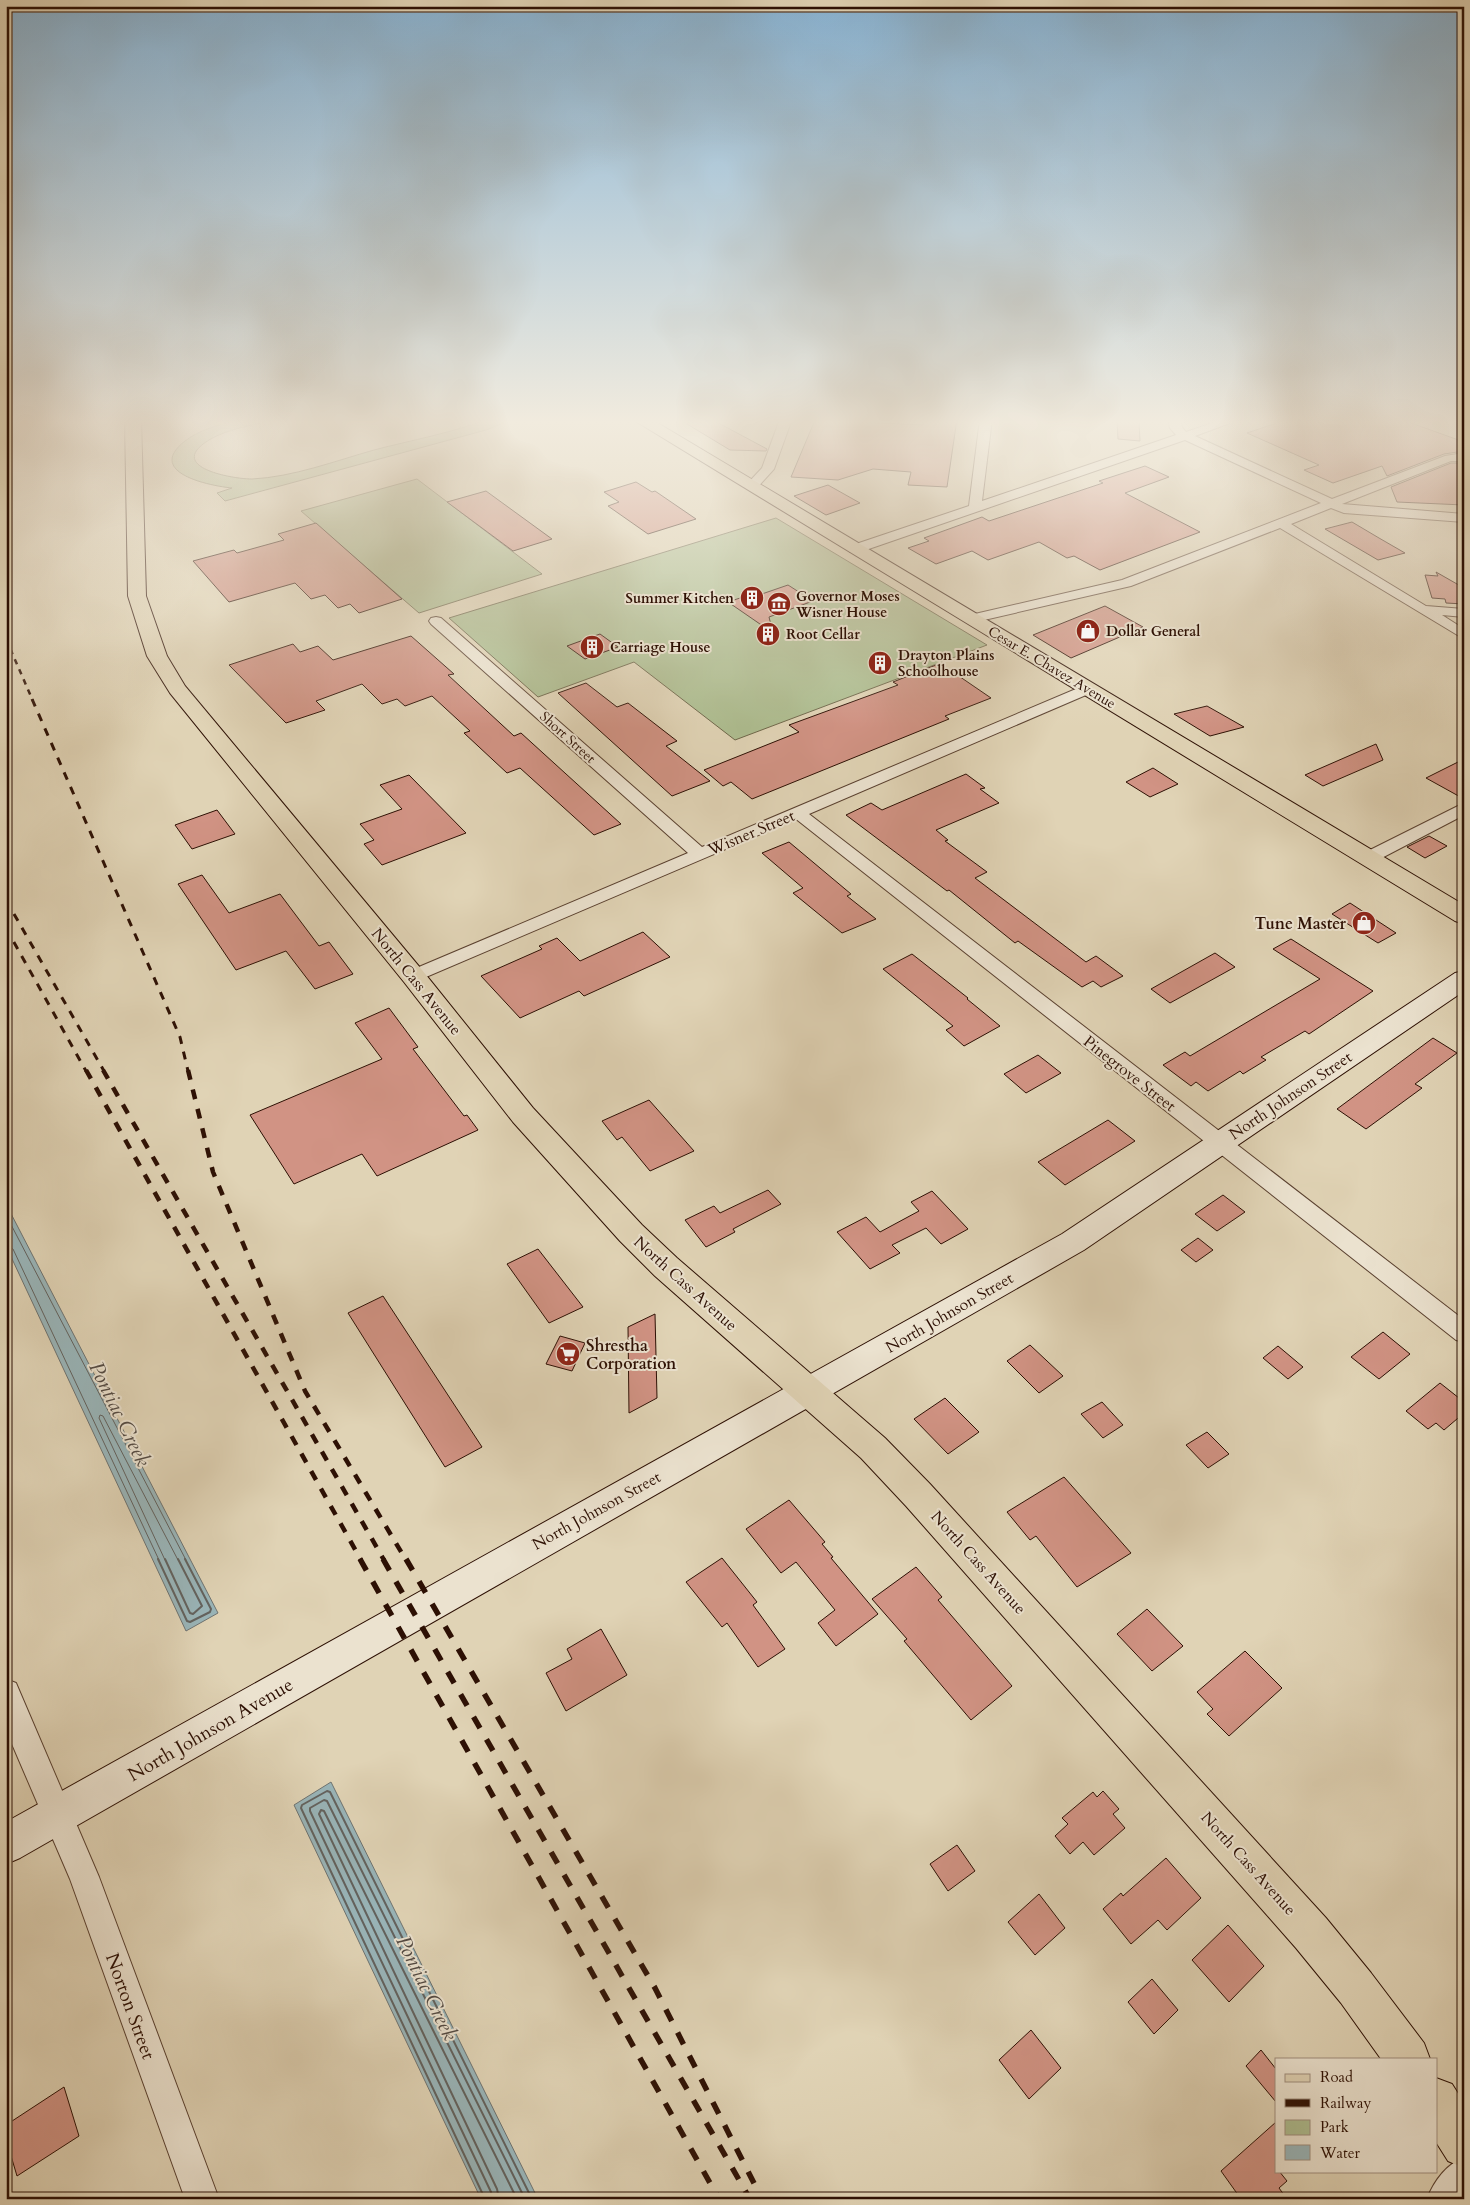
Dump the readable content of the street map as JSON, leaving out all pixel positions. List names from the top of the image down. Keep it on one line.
{"streets":{"main road":["Cesar E. Chavez Avenue","North Cass Avenue"],"street":["Short Street","Wisner Street","Pinegrove Street","North Johnson Street","North Johnson Avenue","Norton Street"]},"crossings":[["Cesar E. Chavez Avenue","Wisner Street"],["Short Street","Wisner Street"],["Wisner Street","North Cass Avenue"],["Wisner Street","Pinegrove Street"],["North Cass Avenue","North Johnson Street"],["Pinegrove Street","North Johnson Street"],["North Johnson Street","North Johnson Avenue"],["North Johnson Avenue","Norton Street"]],"water":["Pontiac Creek"],"places":{"building":["Summer Kitchen","Root Cellar","Carriage House","Drayton Plains Schoolhouse"],"museum":["Governor Moses Wisner House"],"shop":["Dollar General","Tune Master"],"supermarket":["Shrestha Corporation"]},"legend":["Road","Railway","Park","Water"]}
